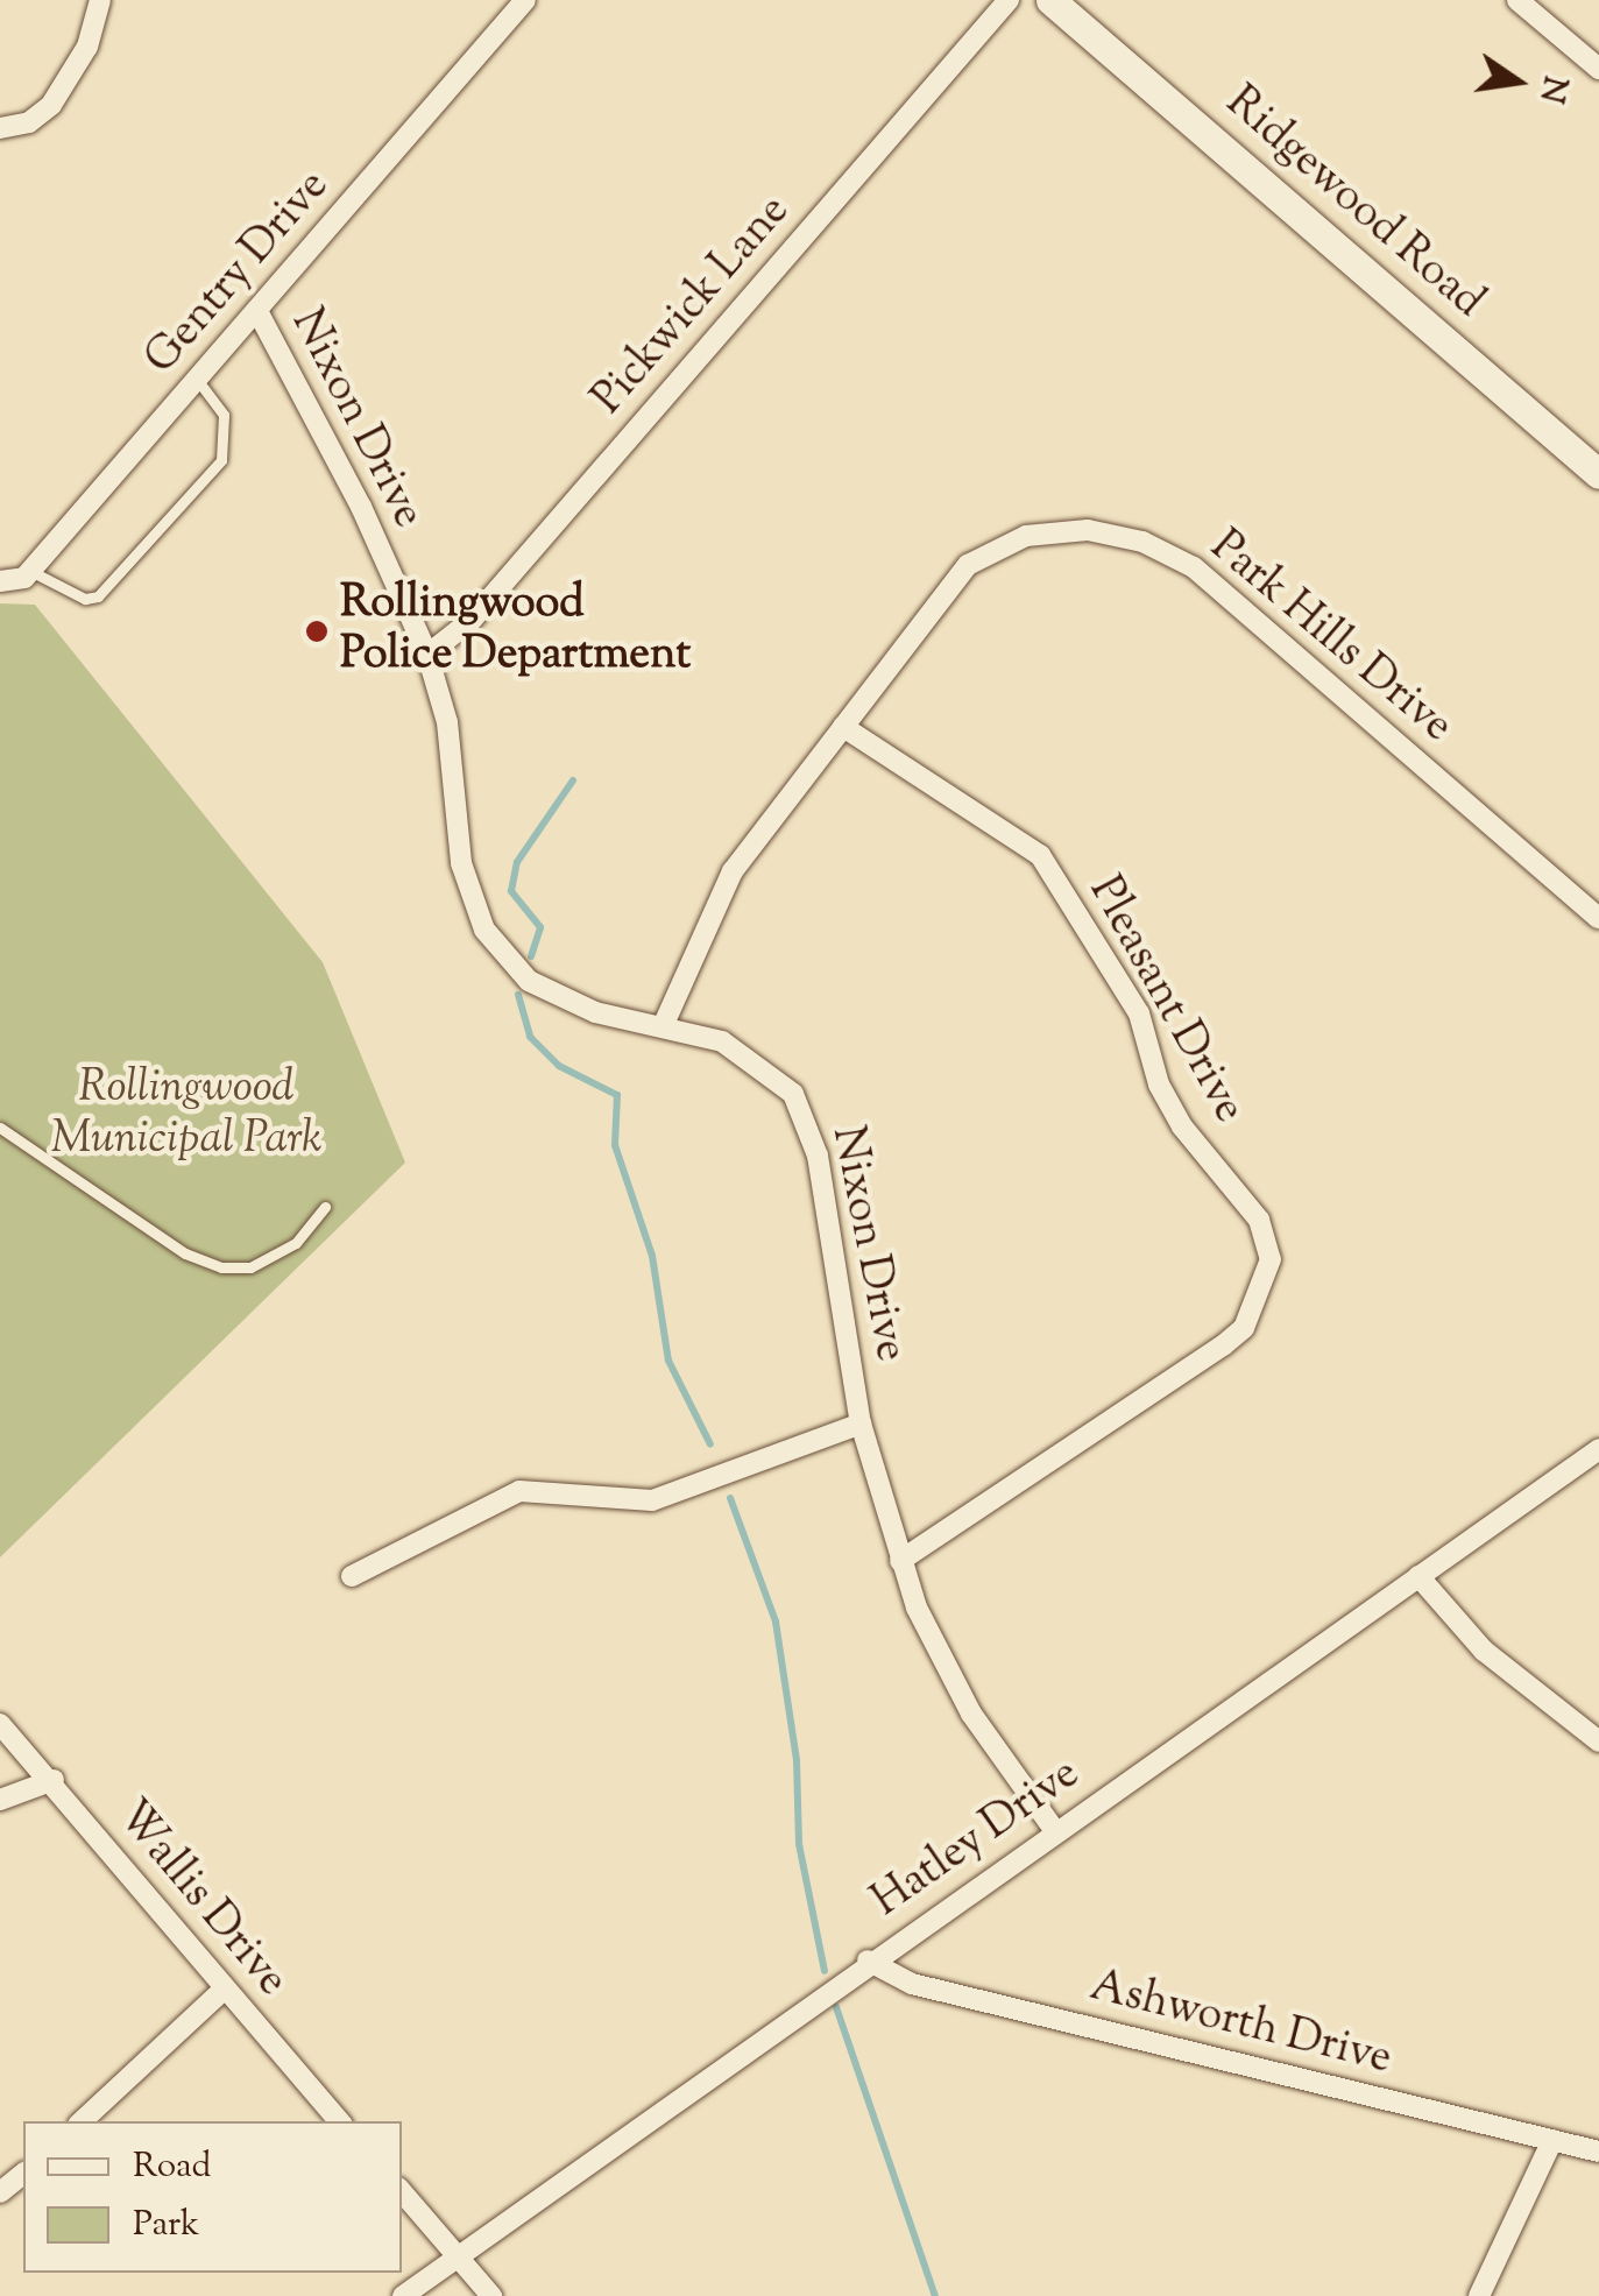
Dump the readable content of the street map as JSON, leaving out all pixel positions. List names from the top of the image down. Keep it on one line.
{"streets":{"street":["Ridgewood Road","Gentry Drive","Pickwick Lane","Nixon Drive","Park Hills Drive","Pleasant Drive","Hatley Drive","Wallis Drive","Ashworth Drive"]},"crossings":[["Gentry Drive","Nixon Drive"],["Pickwick Lane","Nixon Drive"],["Nixon Drive","Park Hills Drive"],["Nixon Drive","Pleasant Drive"],["Nixon Drive","Hatley Drive"],["Park Hills Drive","Pleasant Drive"],["Hatley Drive","Ashworth Drive"]],"parks":["Rollingwood Municipal Park"],"places":["Rollingwood Police Department"],"legend":["Road","Park"],"north":"right"}
